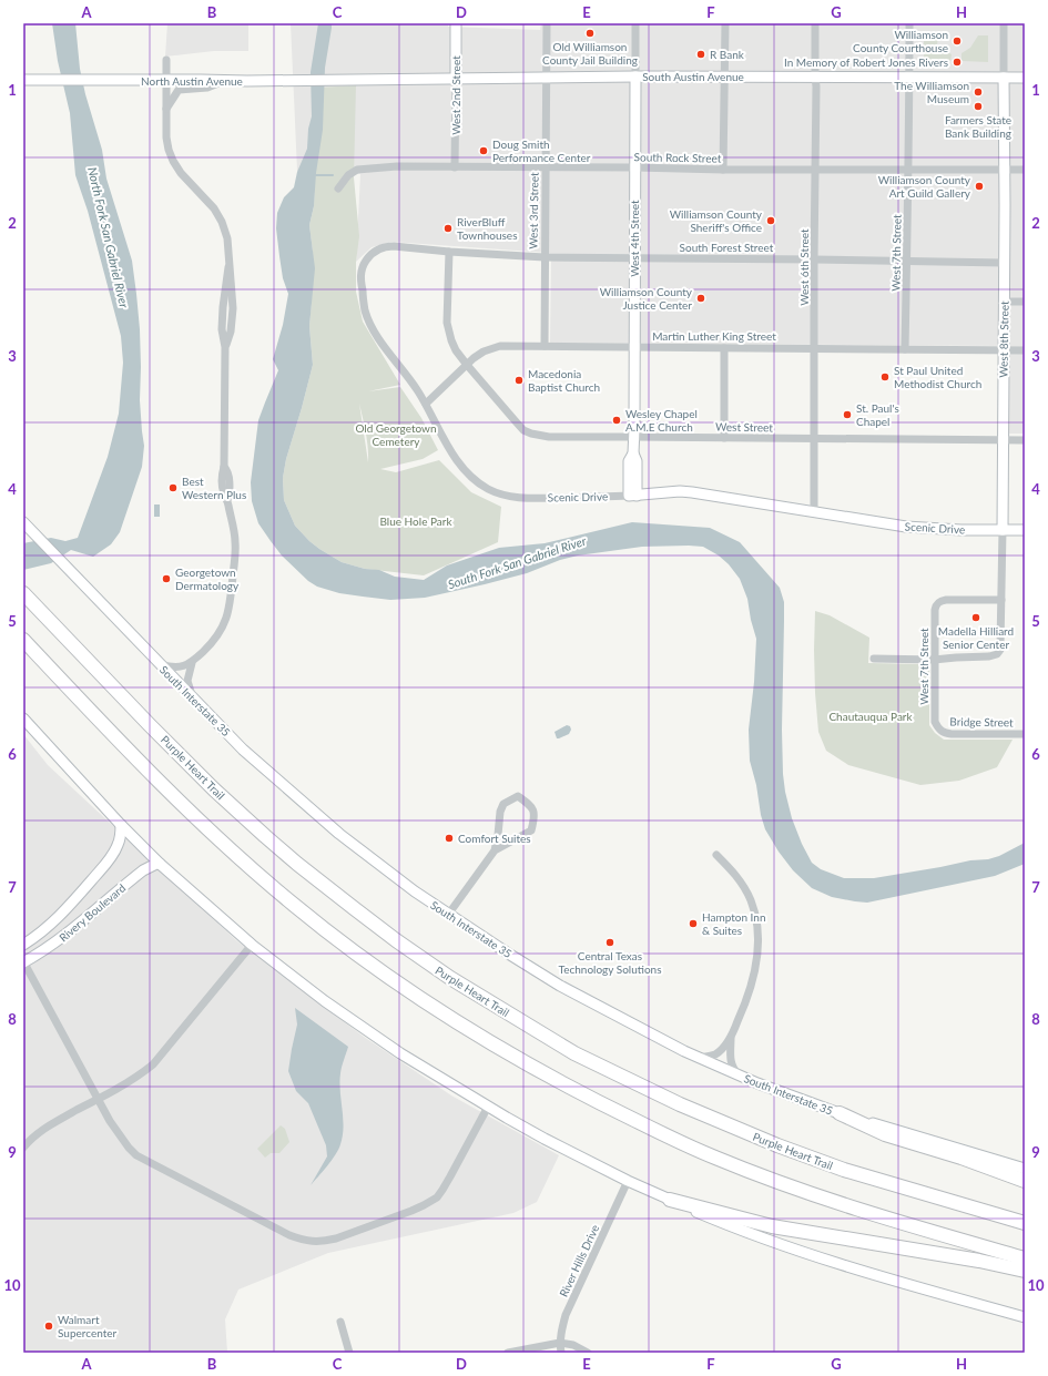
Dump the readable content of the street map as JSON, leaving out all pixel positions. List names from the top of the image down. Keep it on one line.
{"streets":{"highway":["Purple Heart Trail"],"main road":["South Austin Avenue","North Austin Avenue","West 2nd Street","West 4th Street","West 8th Street","Scenic Drive","South Interstate 35","Rivery Boulevard"],"street":["South Rock Street","West 3rd Street","South Forest Street","West 7th Street","West 6th Street","Martin Luther King Street","West Street","Bridge Street","River Hills Drive"]},"crossings":[["South Austin Avenue","North Austin Avenue"],["South Austin Avenue","West 2nd Street"],["South Austin Avenue","West 3rd Street"],["South Austin Avenue","West 4th Street"],["South Austin Avenue","West 7th Street"],["South Austin Avenue","West 6th Street"],["South Austin Avenue","West 8th Street"],["West 2nd Street","South Rock Street"],["South Rock Street","West 3rd Street"],["South Rock Street","West 4th Street"],["South Rock Street","West 7th Street"],["South Rock Street","West 6th Street"],["South Rock Street","West 8th Street"],["West 3rd Street","South Forest Street"],["West 3rd Street","Martin Luther King Street"],["West 4th Street","South Forest Street"],["West 4th Street","Martin Luther King Street"],["West 4th Street","West Street"],["West 4th Street","Scenic Drive"],["South Forest Street","West 7th Street"],["South Forest Street","West 6th Street"],["South Forest Street","West 8th Street"],["South Forest Street","Scenic Drive"],["West 7th Street","Martin Luther King Street"],["West 7th Street","West 8th Street"],["West 7th Street","Bridge Street"],["West 6th Street","Martin Luther King Street"],["West 6th Street","West Street"],["West 6th Street","Scenic Drive"],["Martin Luther King Street","West 8th Street"],["Martin Luther King Street","West Street"],["Martin Luther King Street","Scenic Drive"],["West 8th Street","West Street"],["West 8th Street","Scenic Drive"]],"water":["North Fork San Gabriel River","South Fork San Gabriel River"],"parks":["Old Georgetown Cemetery","Blue Hole Park","Chautauqua Park"],"places":["Old Williamson County Jail Building","Williamson County Courthouse","R Bank","In Memory of Robert Jones Rivers","The Williamson Museum","Farmers State Bank Building","Doug Smith Performance Center","Williamson County Art Guild Gallery","Williamson County Sheriff's Office","RiverBluff Townhouses","Williamson County Justice Center","St Paul United Methodist Church","Macedonia Baptist Church","St. Paul's Chapel","Wesley Chapel A.M.E Church","Best Western Plus","Georgetown Dermatology","Madella Hilliard Senior Center","Comfort Suites","Hampton Inn & Suites","Central Texas Technology Solutions","Walmart Supercenter"],"grid":{"columns":["A","B","C","D","E","F","G","H"],"rows":["1","2","3","4","5","6","7","8","9","10"]}}
